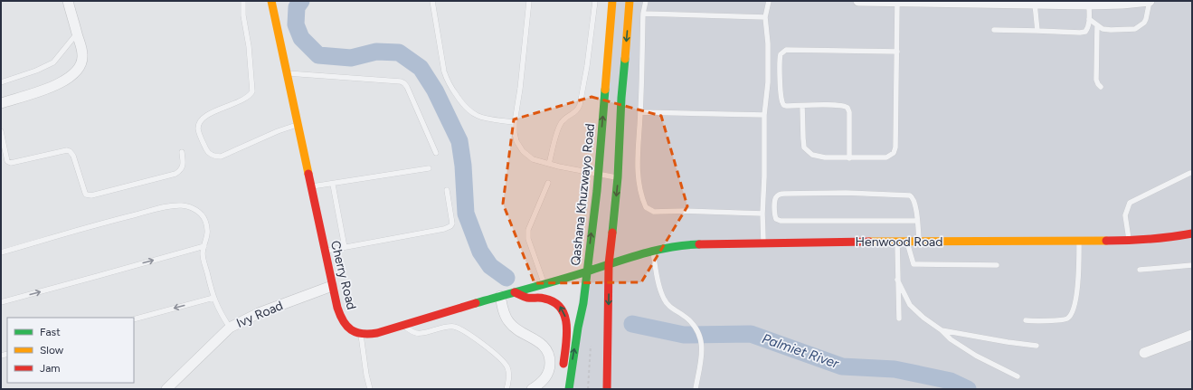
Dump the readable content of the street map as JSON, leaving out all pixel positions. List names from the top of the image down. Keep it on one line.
{"streets":{"street":["Qashana Khuzwayo Road","Henwood Road","Cherry Road","Ivy Road"]},"crossings":[["Cherry Road","Ivy Road"]],"water":["Palmiet River"],"legend":["Fast","Slow","Jam"]}
